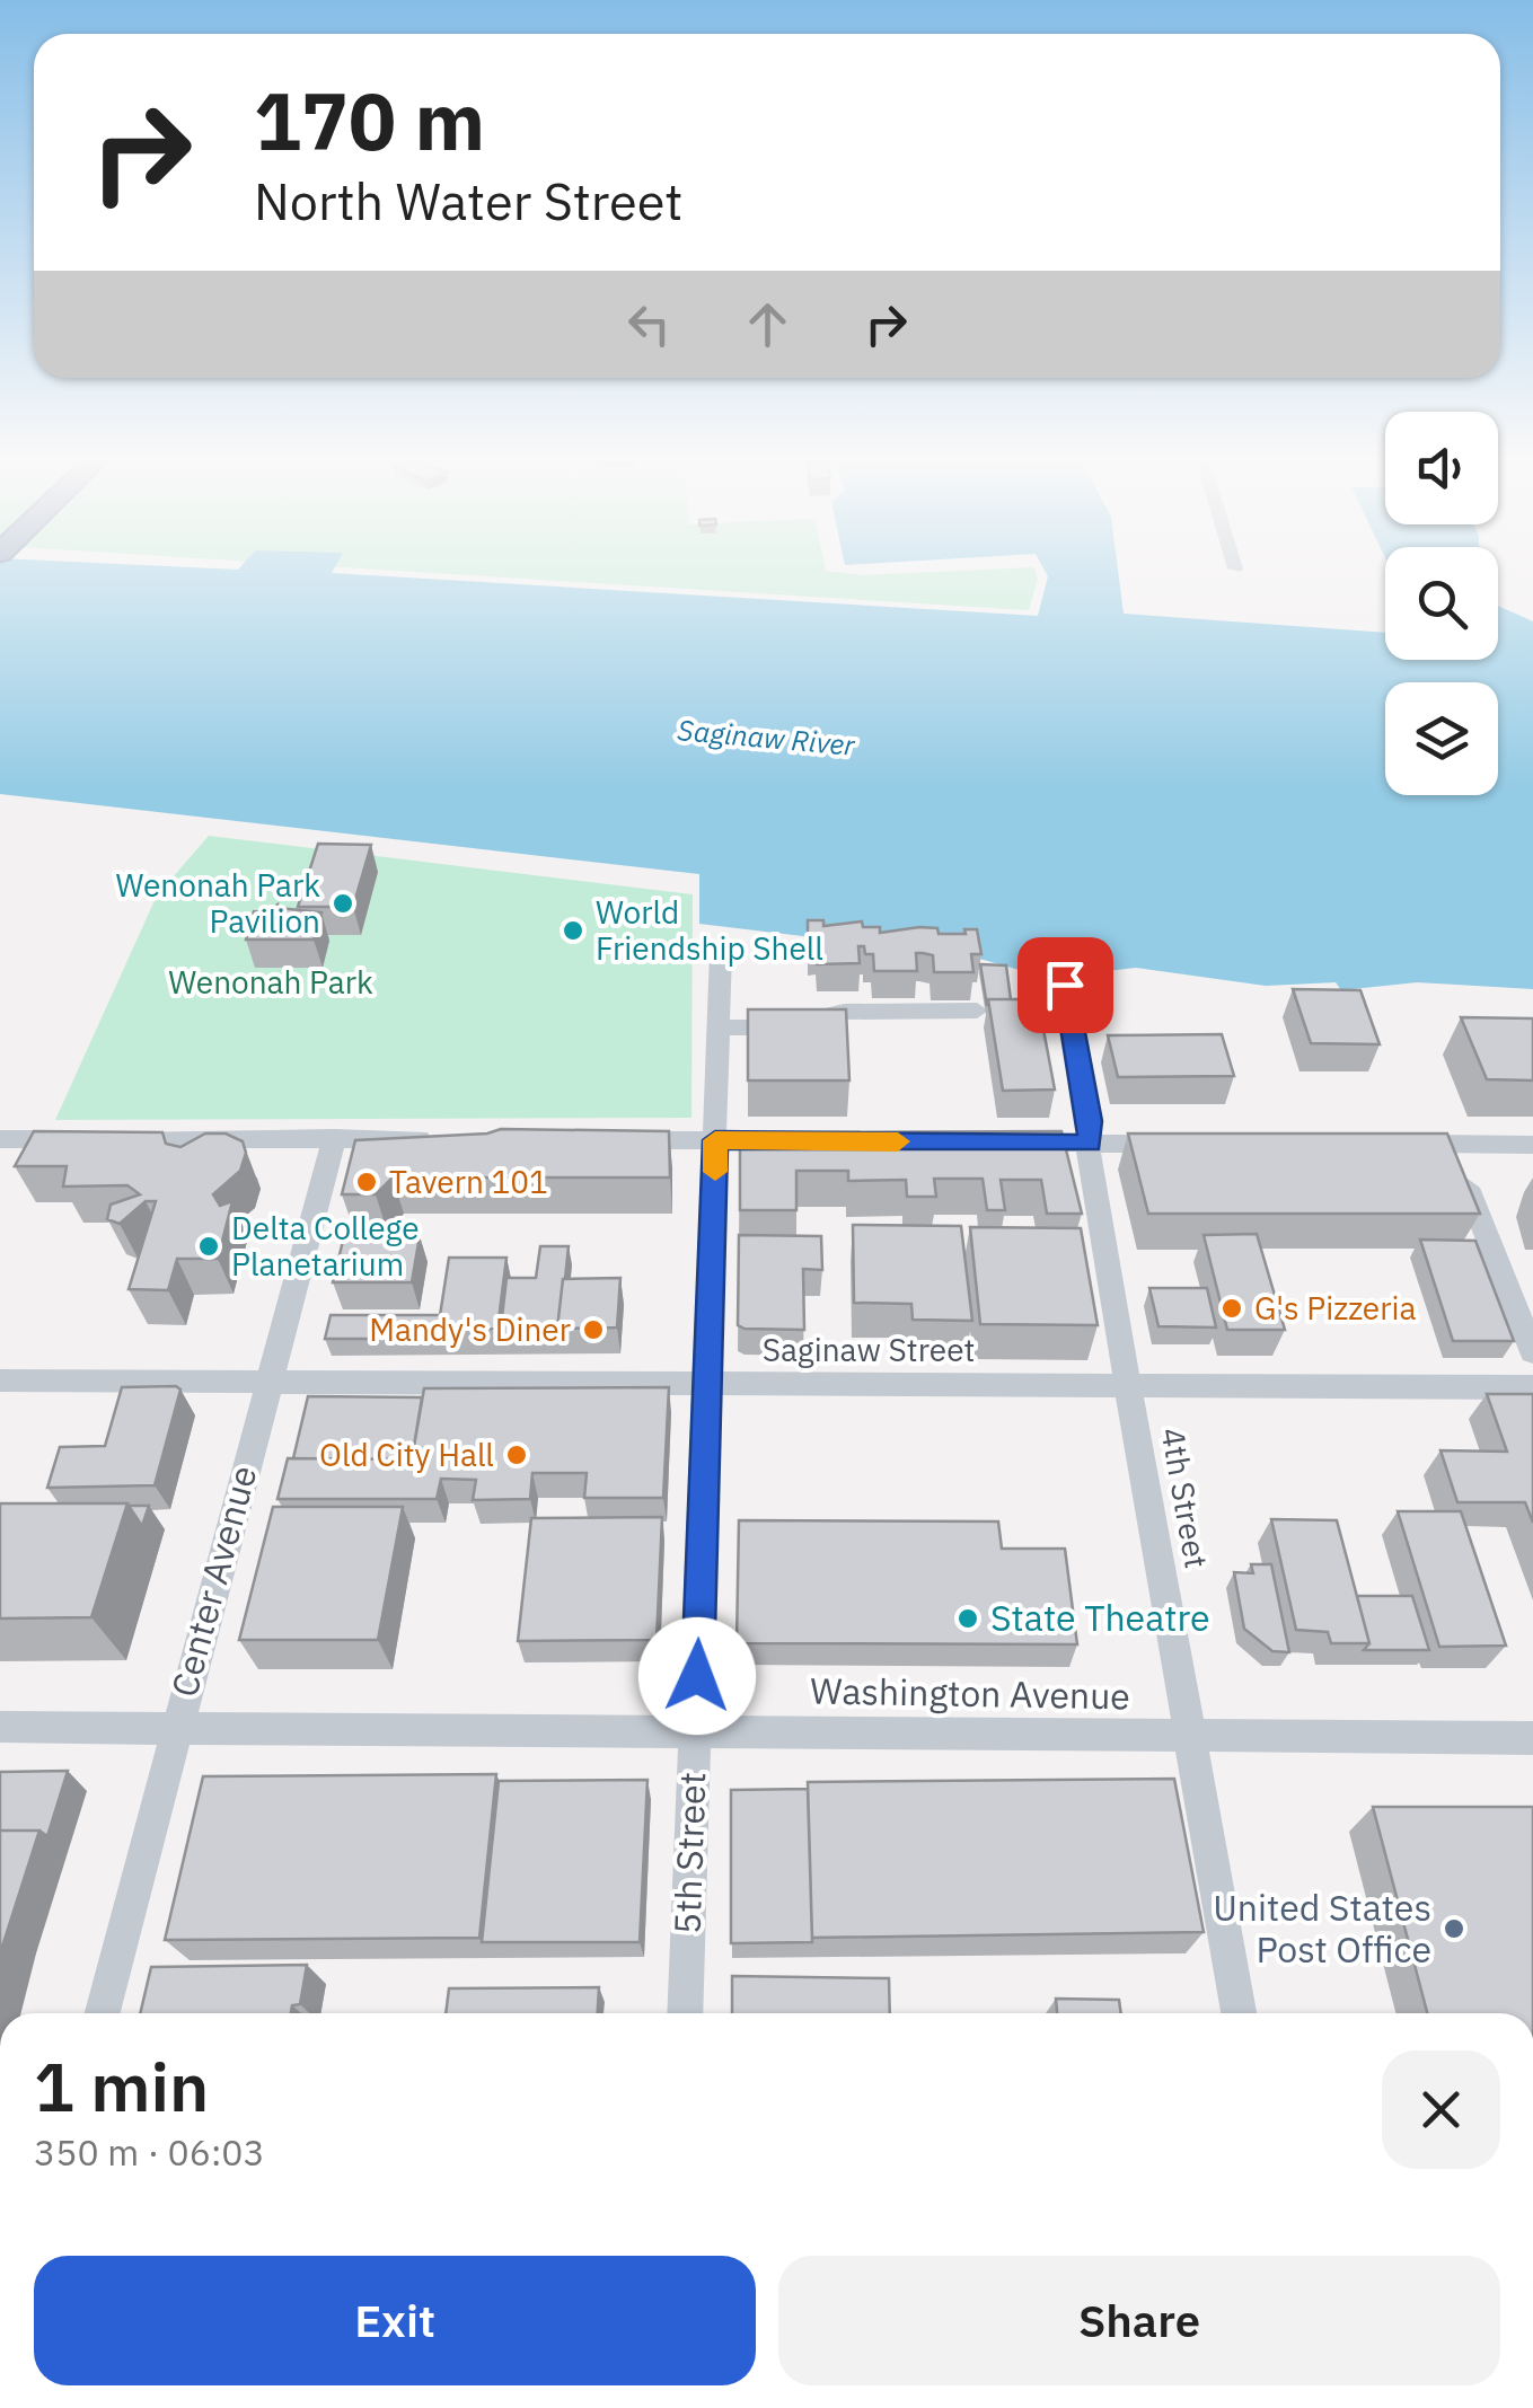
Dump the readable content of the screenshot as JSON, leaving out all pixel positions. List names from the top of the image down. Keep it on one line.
{"streets":{"street":["Saginaw Street","4th Street","Center Avenue","Washington Avenue","5th Street"]},"crossings":[["Saginaw Street","4th Street"],["Saginaw Street","Center Avenue"],["Saginaw Street","5th Street"],["4th Street","Washington Avenue"],["Center Avenue","Washington Avenue"],["Washington Avenue","5th Street"]],"water":["Saginaw River"],"parks":["Wenonah Park"],"places":["Wenonah Park Pavilion","World Friendship Shell","Tavern 101","Delta College Planetarium","G's Pizzeria","Mandy's Diner","Old City Hall","State Theatre","United States Post Office"],"page":{"turn":["170 m","North Water Street"],"heading":["1 min","350 m · 06:03"],"buttons":["Exit","Share"]}}
